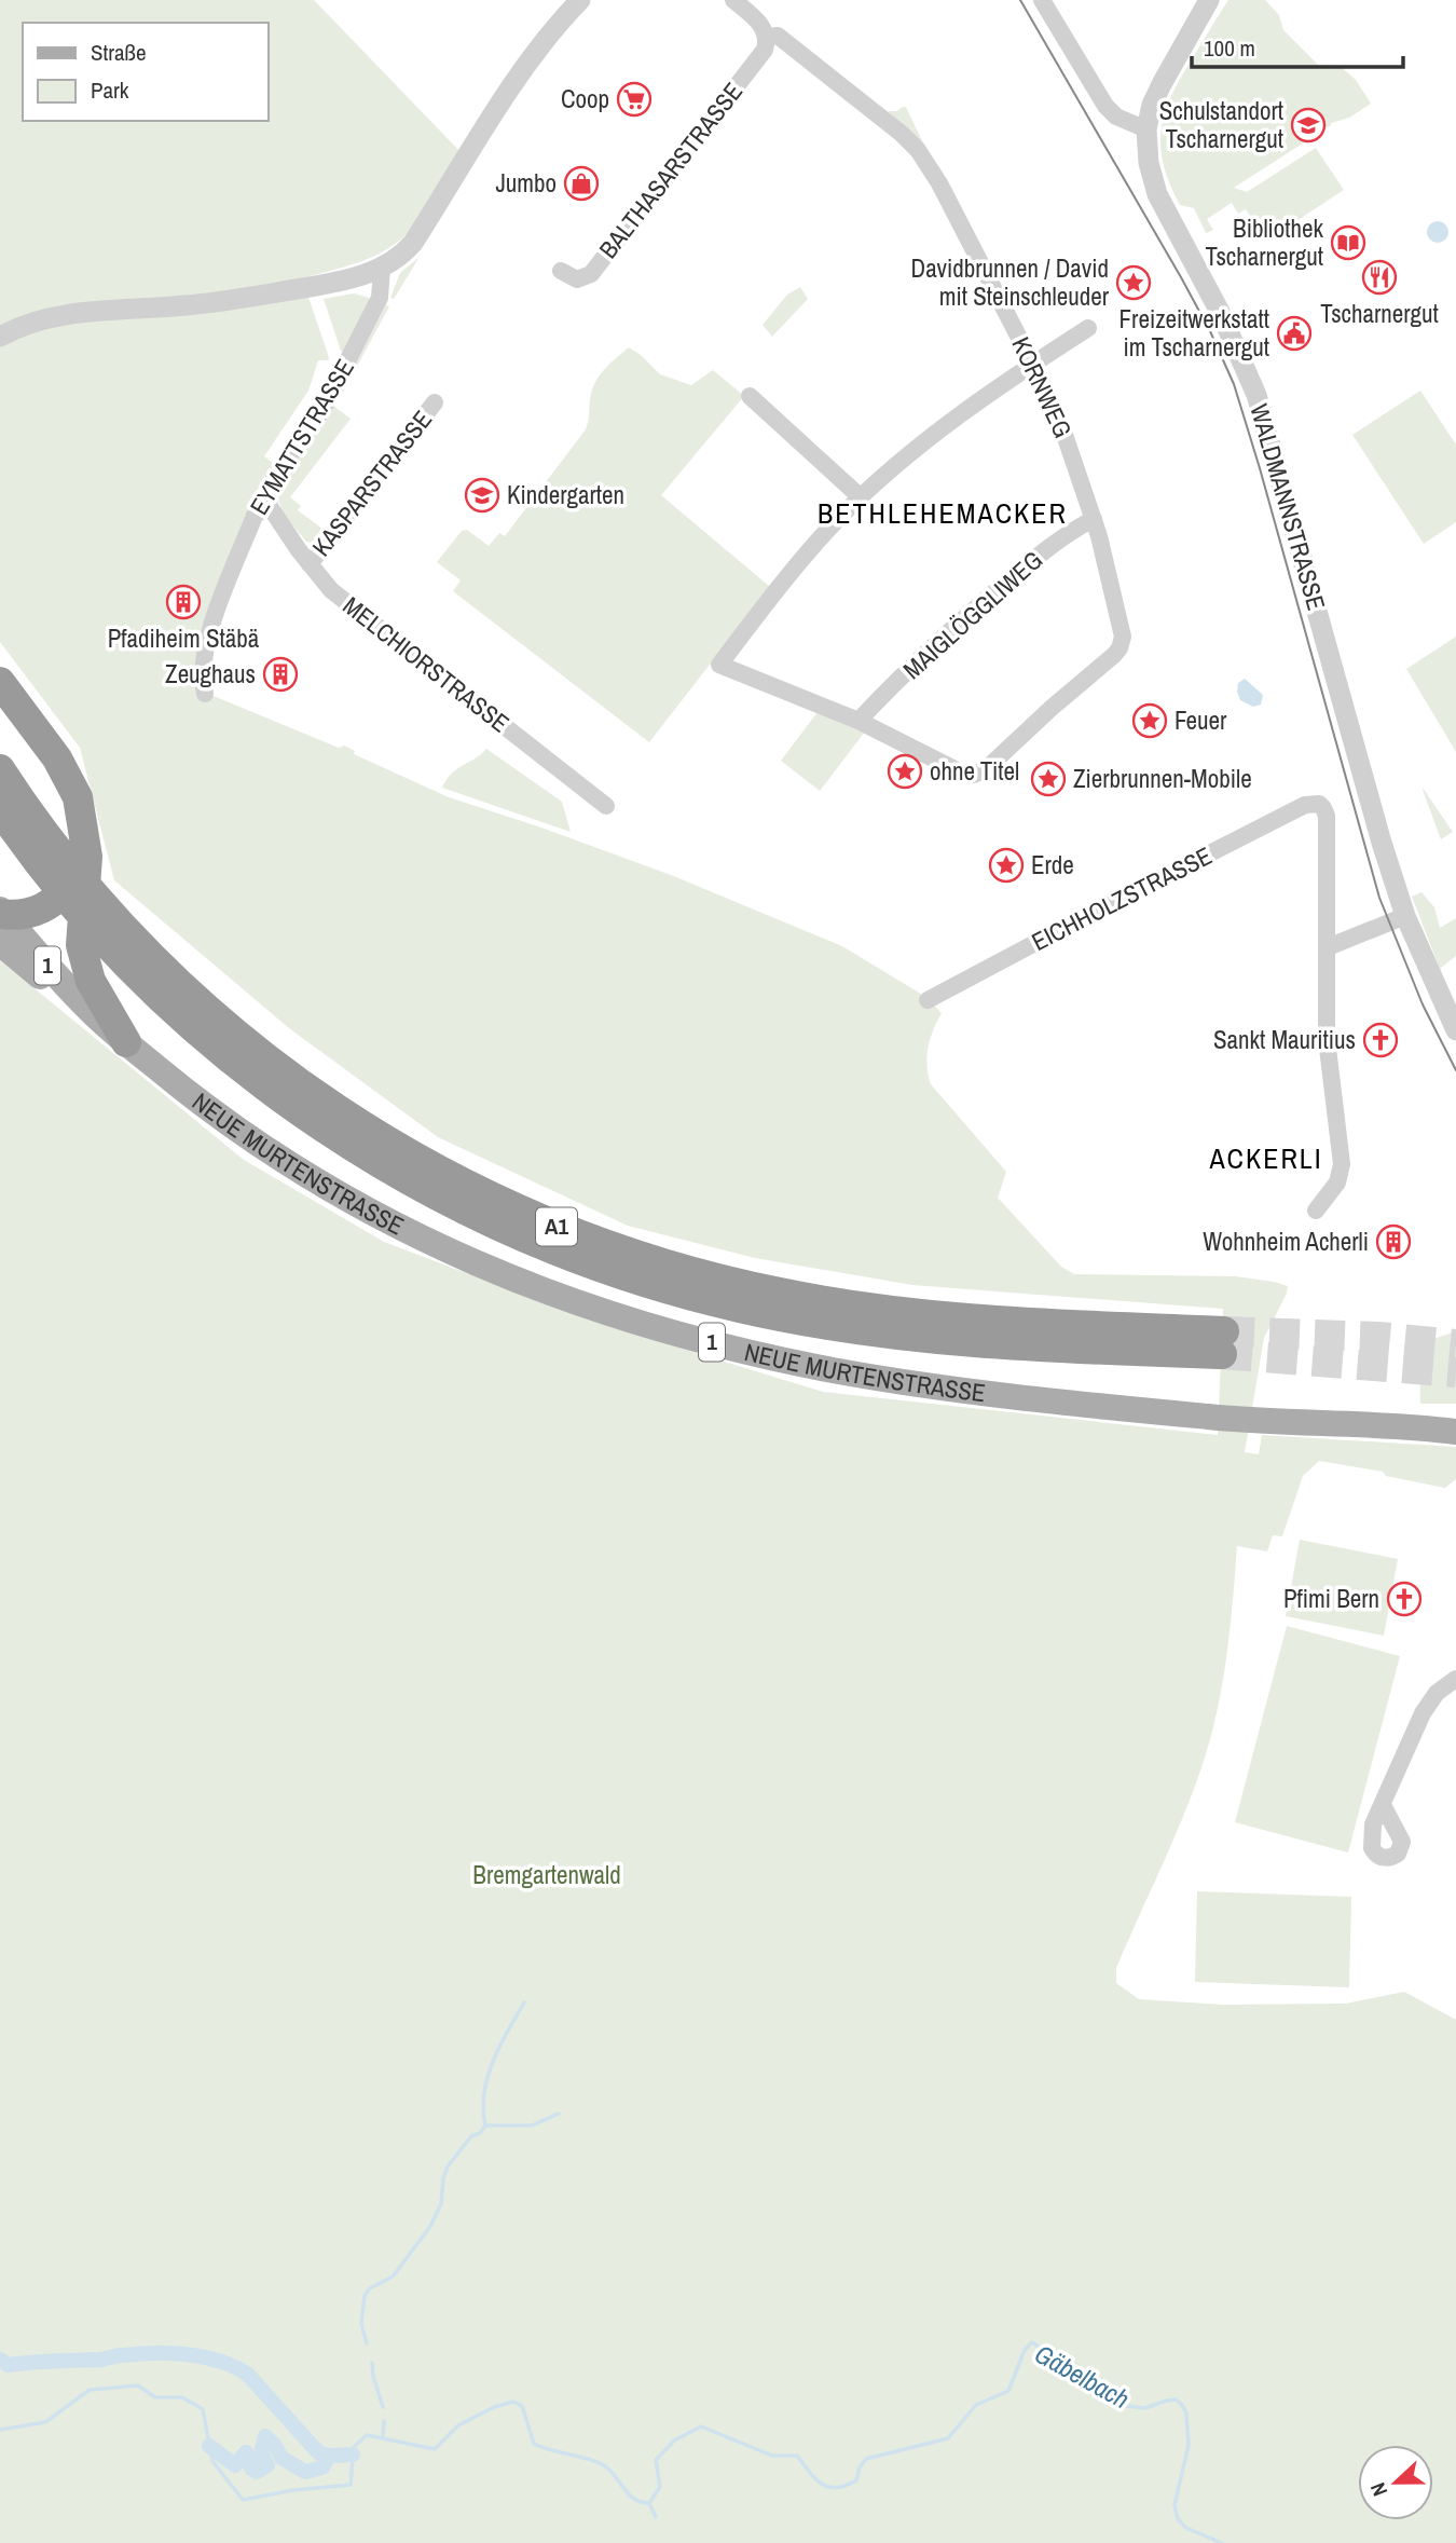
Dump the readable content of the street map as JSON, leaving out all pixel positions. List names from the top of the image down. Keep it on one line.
{"streets":{"highway":["A1"],"main road":["1","NEUE MURTENSTRASSE"],"street":["BALTHASARSTRASSE","KORNWEG","EYMATTSTRASSE","KASPARSTRASSE","WALDMANNSTRASSE","MAIGLÖGGLIWEG","MELCHIORSTRASSE","EICHHOLZSTRASSE"]},"crossings":[["BALTHASARSTRASSE","KORNWEG"],["KORNWEG","MAIGLÖGGLIWEG"],["EYMATTSTRASSE","MELCHIORSTRASSE"],["KASPARSTRASSE","MELCHIORSTRASSE"]],"districts":["BETHLEHEMACKER","ACKERLI"],"water":["Gäbelbach"],"parks":["Bremgartenwald"],"places":{"supermarket":["Coop"],"school or university":["Schulstandort Tscharnergut","Kindergarten"],"shop":["Jumbo"],"library":["Bibliothek Tscharnergut"],"restaurant":["Tscharnergut"],"place":["Davidbrunnen / David mit Steinschleuder","Feuer","ohne Titel","Zierbrunnen-Mobile","Erde"],"public building":["Freizeitwerkstatt im Tscharnergut"],"building":["Pfadiheim Stäbä","Zeughaus","Wohnheim Acherli"],"church":["Sankt Mauritius","Pfimi Bern"]},"legend":["Straße","Park"],"scale_bar":"100 m","north":"left"}
